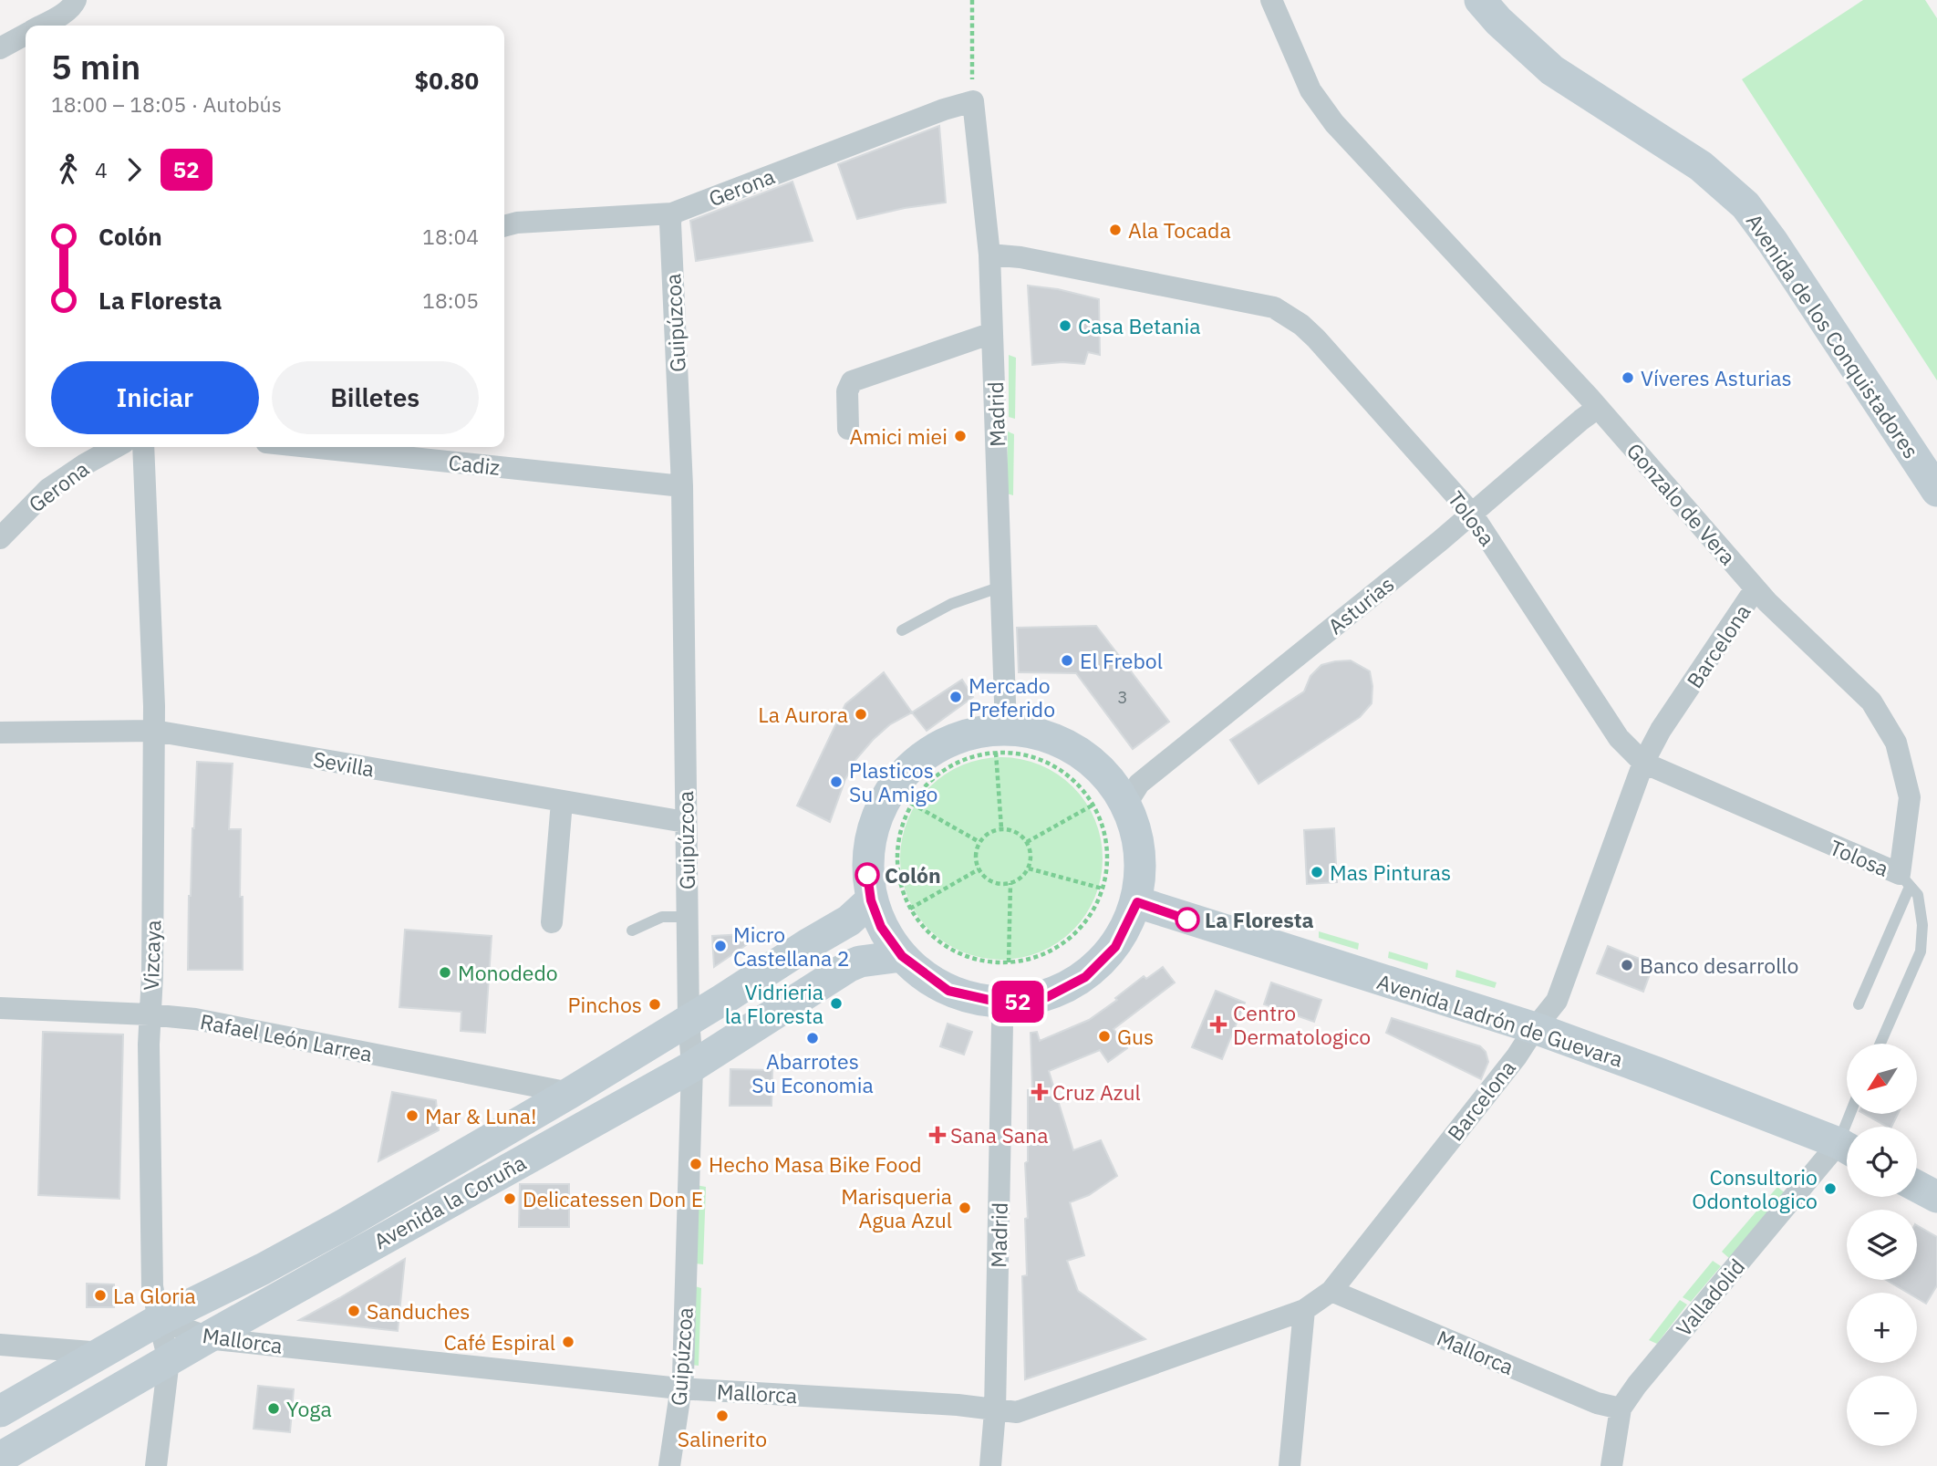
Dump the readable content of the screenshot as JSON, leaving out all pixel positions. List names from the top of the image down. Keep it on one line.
{"streets":{"main road":["Avenida de los Conquistadores","Avenida Ladrón de Guevara","Avenida la Coruña"],"street":["Gerona","Guipúzcoa","Madrid","Cadiz","Gonzalo de Vera","Tolosa","Asturias","Barcelona","Sevilla","Vizcaya","Rafael León Larrea","Valladolid","Mallorca"]},"crossings":[["Gerona","Guipúzcoa"],["Gerona","Madrid"],["Guipúzcoa","Cadiz"],["Guipúzcoa","Sevilla"],["Guipúzcoa","Avenida la Coruña"],["Guipúzcoa","Mallorca"],["Madrid","Tolosa"],["Madrid","Mallorca"],["Gonzalo de Vera","Tolosa"],["Gonzalo de Vera","Asturias"],["Gonzalo de Vera","Barcelona"],["Tolosa","Asturias"],["Tolosa","Barcelona"],["Barcelona","Avenida Ladrón de Guevara"],["Barcelona","Mallorca"],["Sevilla","Vizcaya"],["Vizcaya","Rafael León Larrea"],["Vizcaya","Avenida la Coruña"],["Vizcaya","Mallorca"],["Rafael León Larrea","Avenida la Coruña"],["Avenida la Coruña","Mallorca"],["Valladolid","Mallorca"]],"places":{"other":["Ala Tocada","Casa Betania","Víveres Asturias","Amici miei","El Frebol","Mercado Preferido","La Aurora","Plasticos Su Amigo","Mas Pinturas","Colón","La Floresta","Micro Castellana 2","Banco desarrollo","Monodedo","Vidrieria la Floresta","Pinchos","Gus","Abarrotes Su Economia","Mar & Luna!","Hecho Masa Bike Food","Consultorio Odontologico","Delicatessen Don E","Marisqueria Agua Azul","La Gloria","Sanduches","Café Espiral","Yoga","Salinerito"],"health":["Centro Dermatologico","Cruz Azul","Sana Sana"]},"lines":["bus line 52"],"house_numbers":["3"],"north":"bottom left","page":{"on_map":"52","heading":["5 min","18:00 – 18:05 · Autobús","$0.80"],"legs":["4","52"],"list":[{"name":"Colón","value":"18:04"},{"name":"La Floresta","value":"18:05"}],"buttons":["Iniciar","Billetes"],"map_buttons":["+","−"]}}
